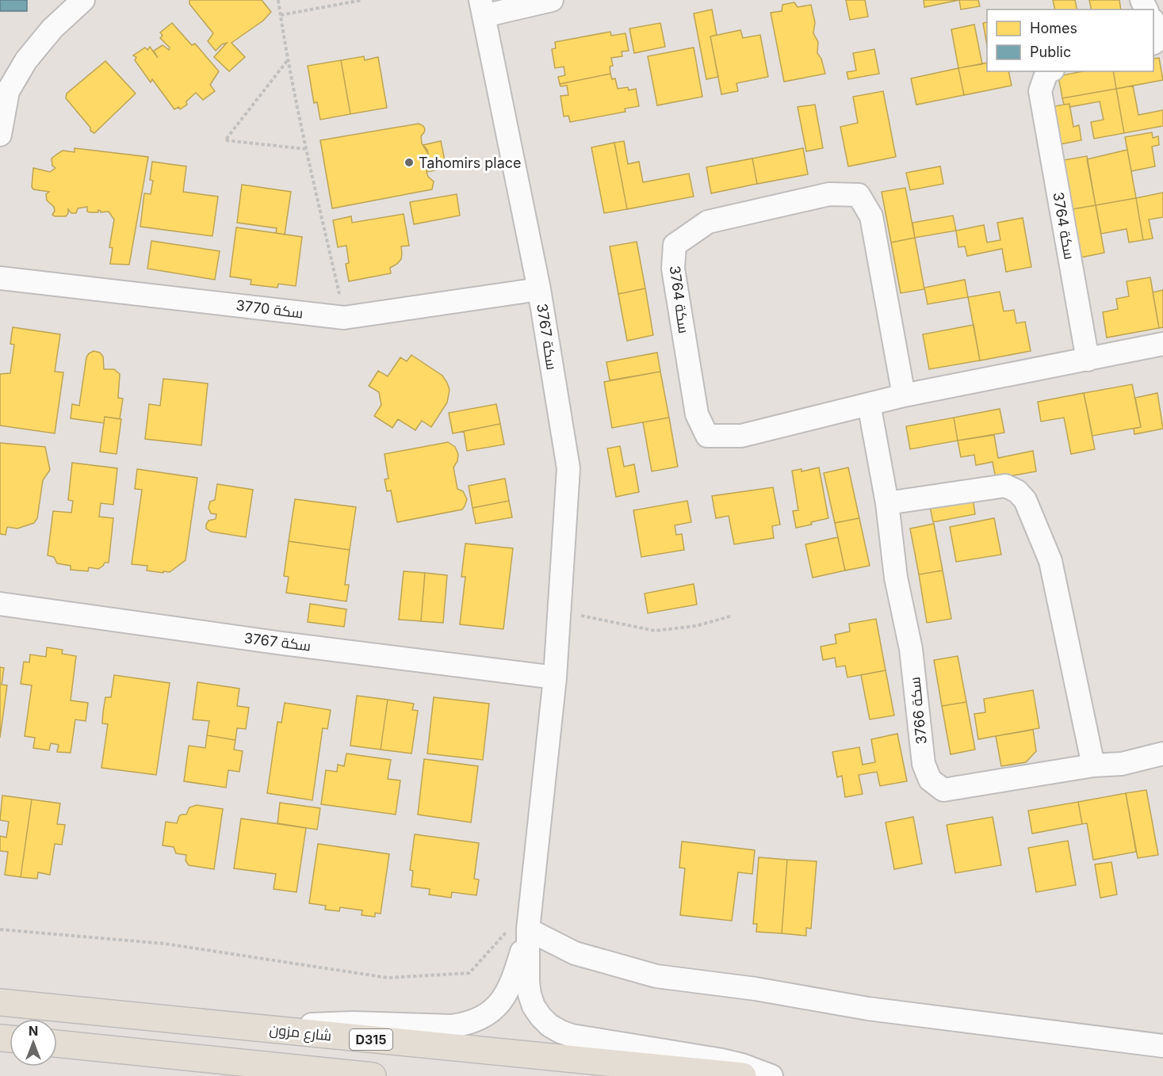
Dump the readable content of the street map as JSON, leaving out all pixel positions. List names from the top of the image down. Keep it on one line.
{"streets":{"main road":["شارع مزون","D315"],"street":["سكة 3764","سكة 3770","سكة 3767","سكة 3766"]},"crossings":[["سكة 3764","سكة 3766"],["سكة 3770","سكة 3767"]],"places":["Tahomirs place"],"legend":["Homes","Public"],"north":"top"}
